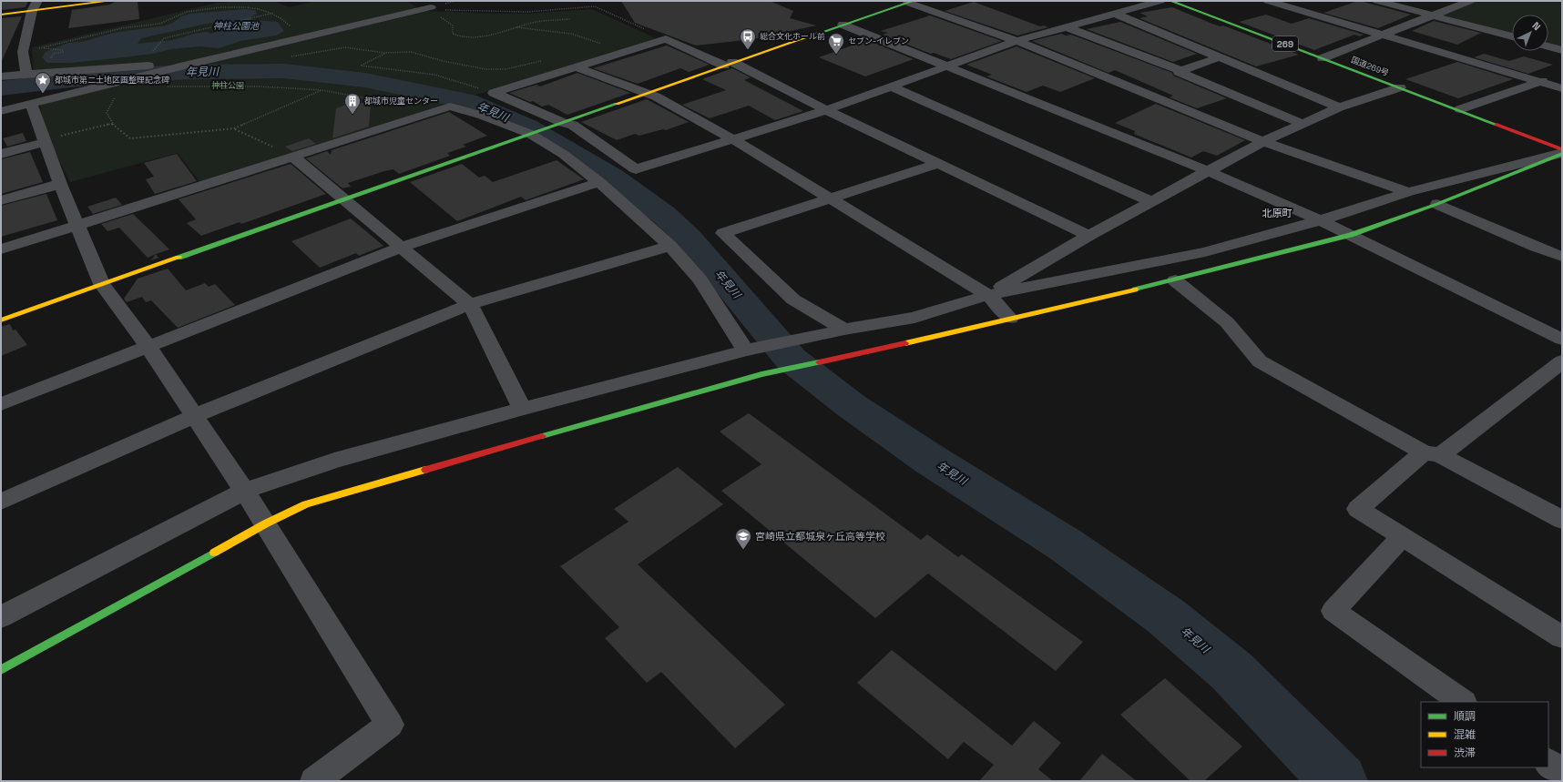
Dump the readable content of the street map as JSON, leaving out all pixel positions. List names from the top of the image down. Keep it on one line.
{"streets":{"main road":["269","国道269号"]},"districts":["北原町"],"water":["神柱公園池","年見川"],"parks":["神柱公園"],"places":{"bus stop":["総合文化ホール前"],"supermarket":["セブン-イレブン"],"place":["都城市第二土地区画整理記念碑"],"building":["都城市児童センター"],"school or university":["宮崎県立都城泉ヶ丘高等学校"]},"legend":["順調","混雑","渋滞"],"north":"top right"}
